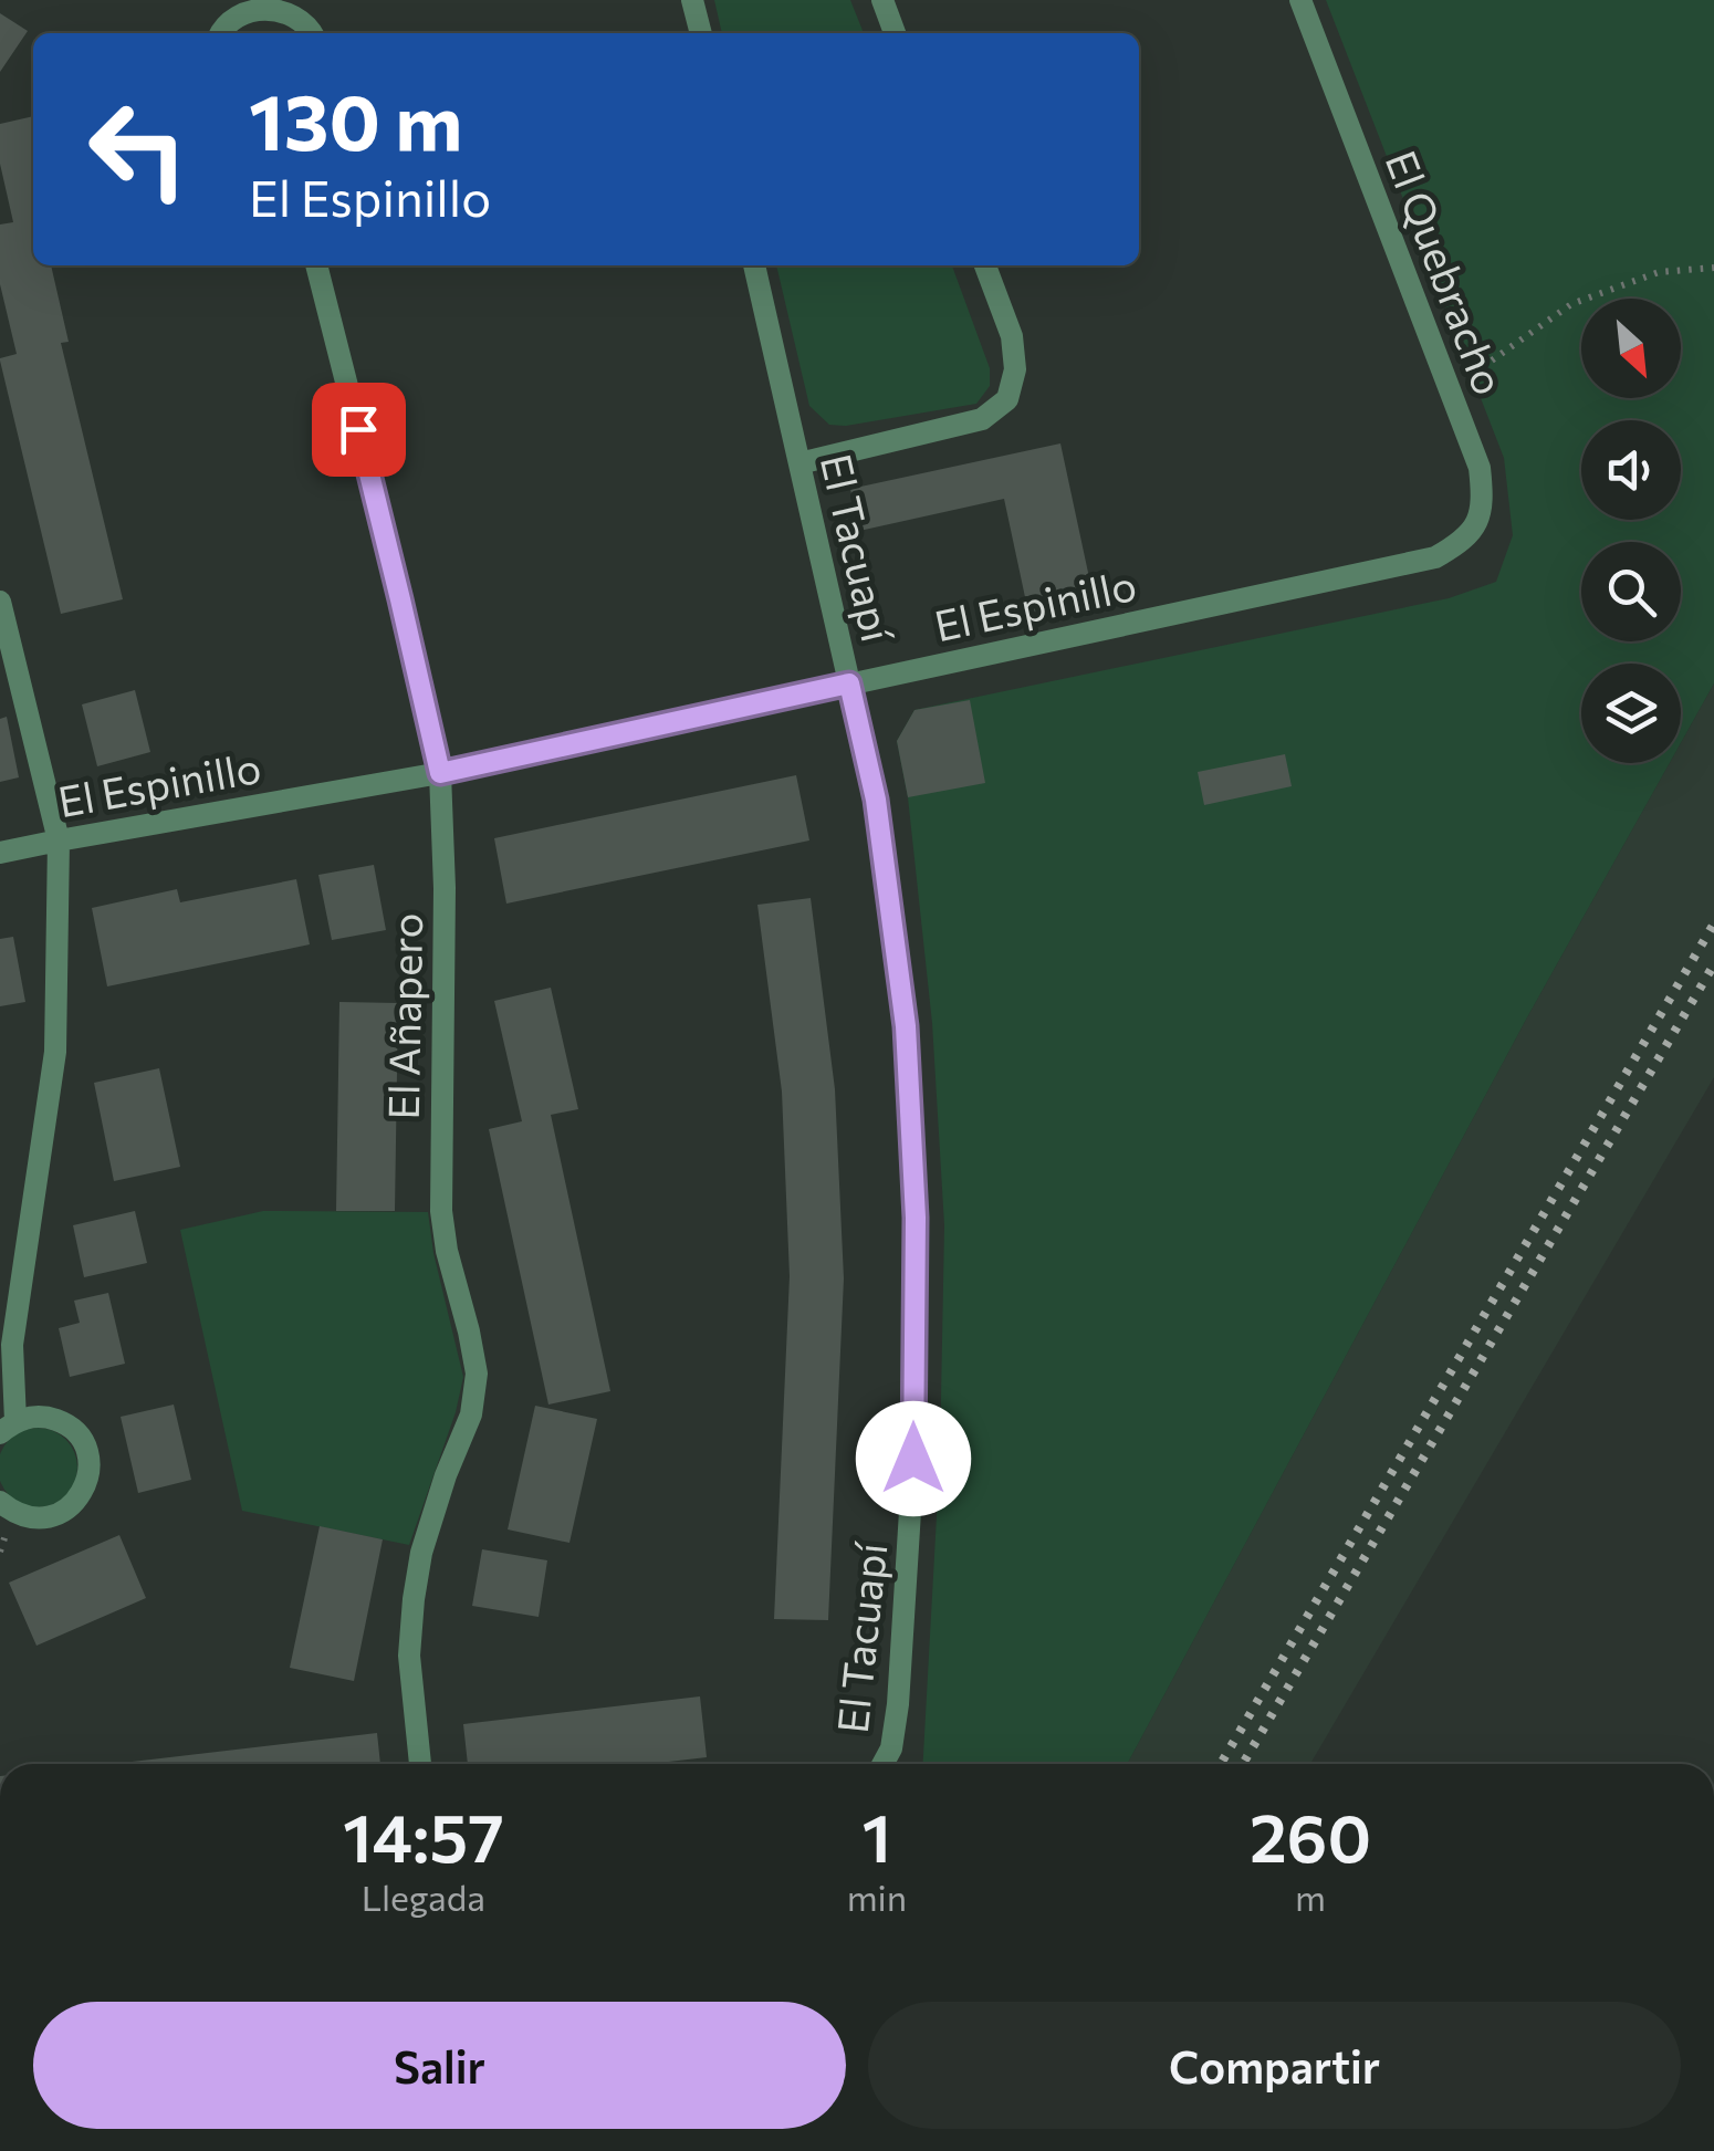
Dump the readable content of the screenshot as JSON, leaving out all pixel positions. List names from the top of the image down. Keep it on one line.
{"streets":{"street":["El Quebracho","El Tacuapí","El Espinillo","El Añapero"]},"crossings":[["El Quebracho","El Espinillo"],["El Tacuapí","El Espinillo"],["El Espinillo","El Añapero"]],"north":"bottom right","page":{"turn":["130 m","El Espinillo"],"eta":["14:57","Llegada","1","min","260","m"],"buttons":["Salir","Compartir"]}}
